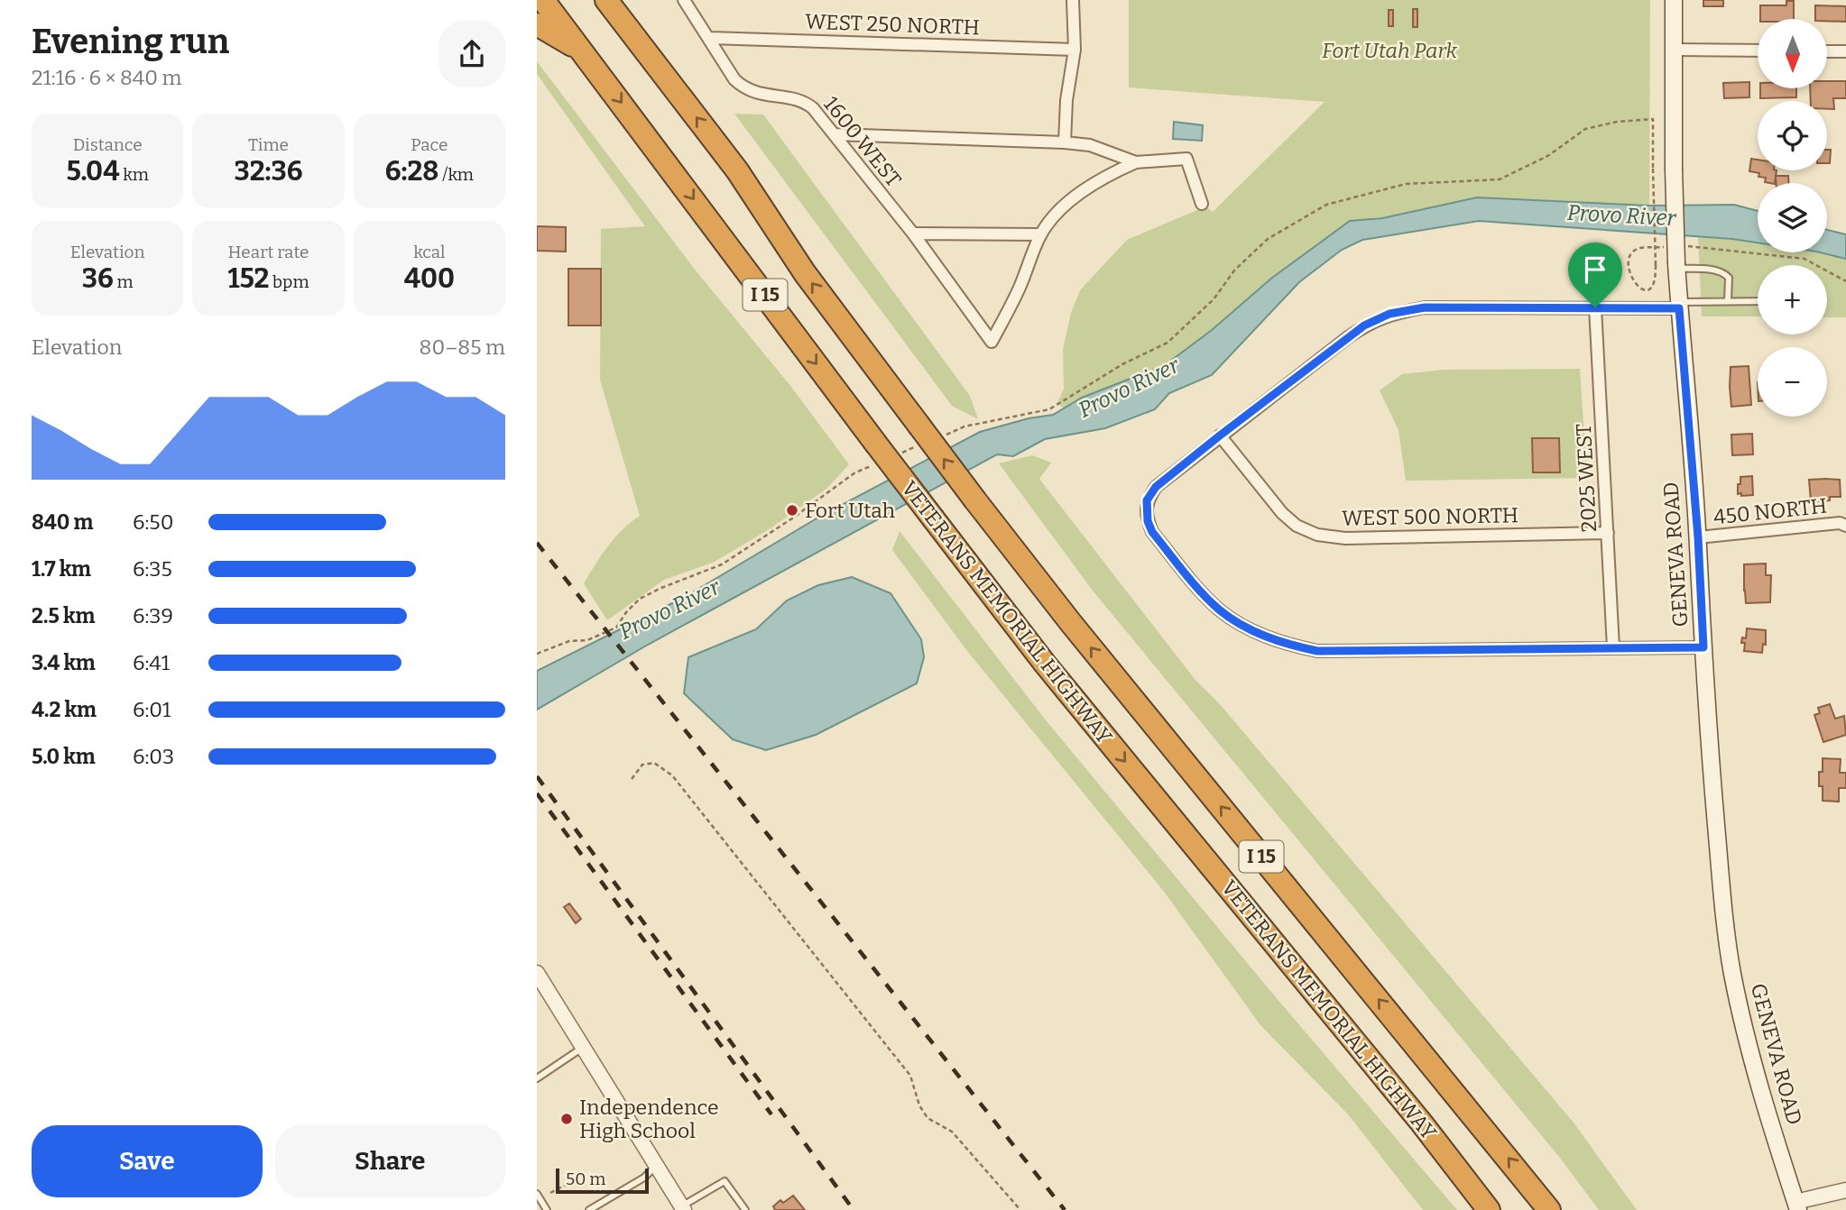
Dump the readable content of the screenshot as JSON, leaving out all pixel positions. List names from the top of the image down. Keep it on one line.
{"streets":{"highway":["I 15","VETERANS MEMORIAL HIGHWAY"],"main road":["GENEVA ROAD"],"street":["WEST 250 NORTH","1600 WEST","2025 WEST","450 NORTH","WEST 500 NORTH"]},"crossings":[["WEST 250 NORTH","1600 WEST"],["2025 WEST","WEST 500 NORTH"],["450 NORTH","GENEVA ROAD"]],"water":["Provo River"],"parks":["Fort Utah Park"],"places":["Fort Utah","Independence High School"],"scale_bar":"50 m","north":"bottom","page":{"heading":["Evening run","21:16 · 6 × 840 m"],"map_buttons":["+","−"],"stats":[["Distance","5.04 km"],["Time","32:36"],["Pace","6:28 /km"],["Elevation","36 m"],["Heart rate","152 bpm"],["kcal","400"]],"chart":["Elevation","80–85 m"],"list":[{"name":"840 m","note":"6:50"},{"name":"1.7 km","note":"6:35"},{"name":"2.5 km","note":"6:39"},{"name":"3.4 km","note":"6:41"},{"name":"4.2 km","note":"6:01"},{"name":"5.0 km","note":"6:03"}],"buttons":["Save","Share"],"scale":"50 m"}}
